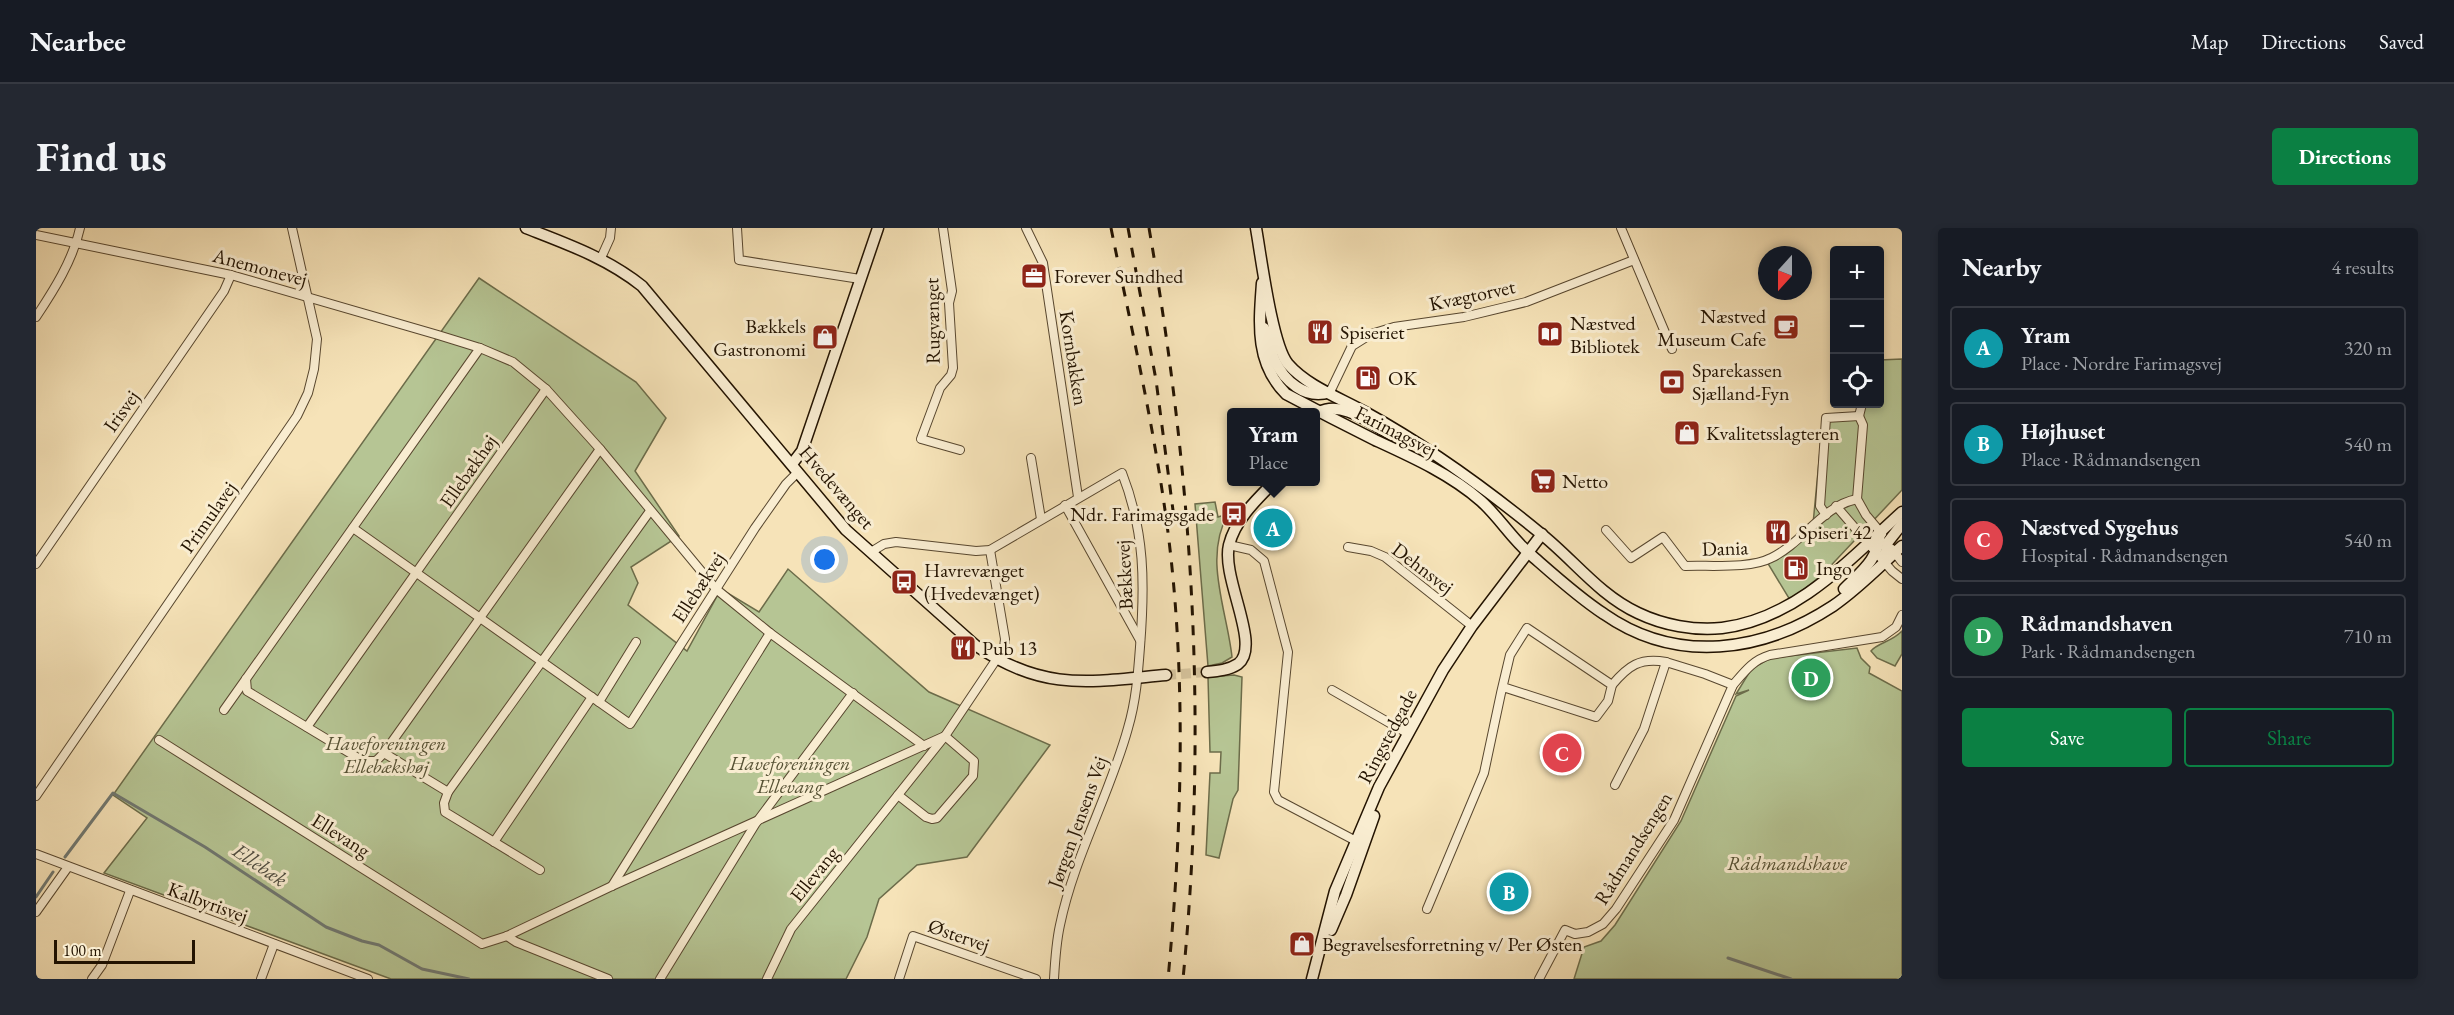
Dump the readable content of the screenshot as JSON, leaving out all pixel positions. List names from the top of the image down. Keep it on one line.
{"streets":{"street":["Anemonevej","Kvægtorvet","Rugvænget","Kornbakken","Irisvej","Farimagsvej","Ellebækhøj","Hvedevænget","Primulavej","Dania","Dehnsvej","Bækkevej","Ellebækvej","Ringstedgade","Jørgen Jensens Vej","Ellevang","Rådmandsengen","Kalbyrisvej","Østervej"]},"crossings":[["Anemonevej","Irisvej"],["Anemonevej","Primulavej"],["Kvægtorvet","Farimagsvej"],["Kornbakken","Bækkevej"],["Farimagsvej","Ringstedgade"],["Hvedevænget","Bækkevej"],["Hvedevænget","Ellebækvej"],["Hvedevænget","Jørgen Jensens Vej"],["Hvedevænget","Ellevang"],["Dehnsvej","Ringstedgade"],["Bækkevej","Jørgen Jensens Vej"]],"water":["Ellebæk"],"parks":["Haveforeningen Ellebækshøj","Haveforeningen Ellevang","Rådmandshave"],"places":{"office":["Forever Sundhed"],"cafe":["Næstved Museum Cafe"],"restaurant":["Spiseriet","Spiseri 42","Pub 13"],"library":["Næstved Bibliotek"],"shop":["Bækkels Gastronomi","Kvalitetsslagteren","Begravelsesforretning v/ Per Østen"],"fuel station":["OK","Ingo"],"bank":["Sparekassen Sjælland-Fyn"],"supermarket":["Netto"],"bus stop":["Ndr. Farimagsgade","Havrevænget (Hvedevænget)"]},"scale_bar":"100 m","north":"bottom","page":{"header":"Nearbee","nav":["Map","Directions","Saved"],"buttons":["Directions",["Save","Share"]],"title":"Find us","heading":["Nearby","4 results"],"map_buttons":["+","−"],"list":[{"mark":"A","name":"Yram","note":"Place · Nordre Farimagsvej","value":"320 m"},{"mark":"B","name":"Højhuset","note":"Place · Rådmandsengen","value":"540 m"},{"mark":"C","name":"Næstved Sygehus","note":"Hospital · Rådmandsengen","value":"540 m"},{"mark":"D","name":"Rådmandshaven","note":"Park · Rådmandsengen","value":"710 m"}],"popup":["Yram","Place"],"pins":["A","D","C","B"],"scale":"100 m"}}
